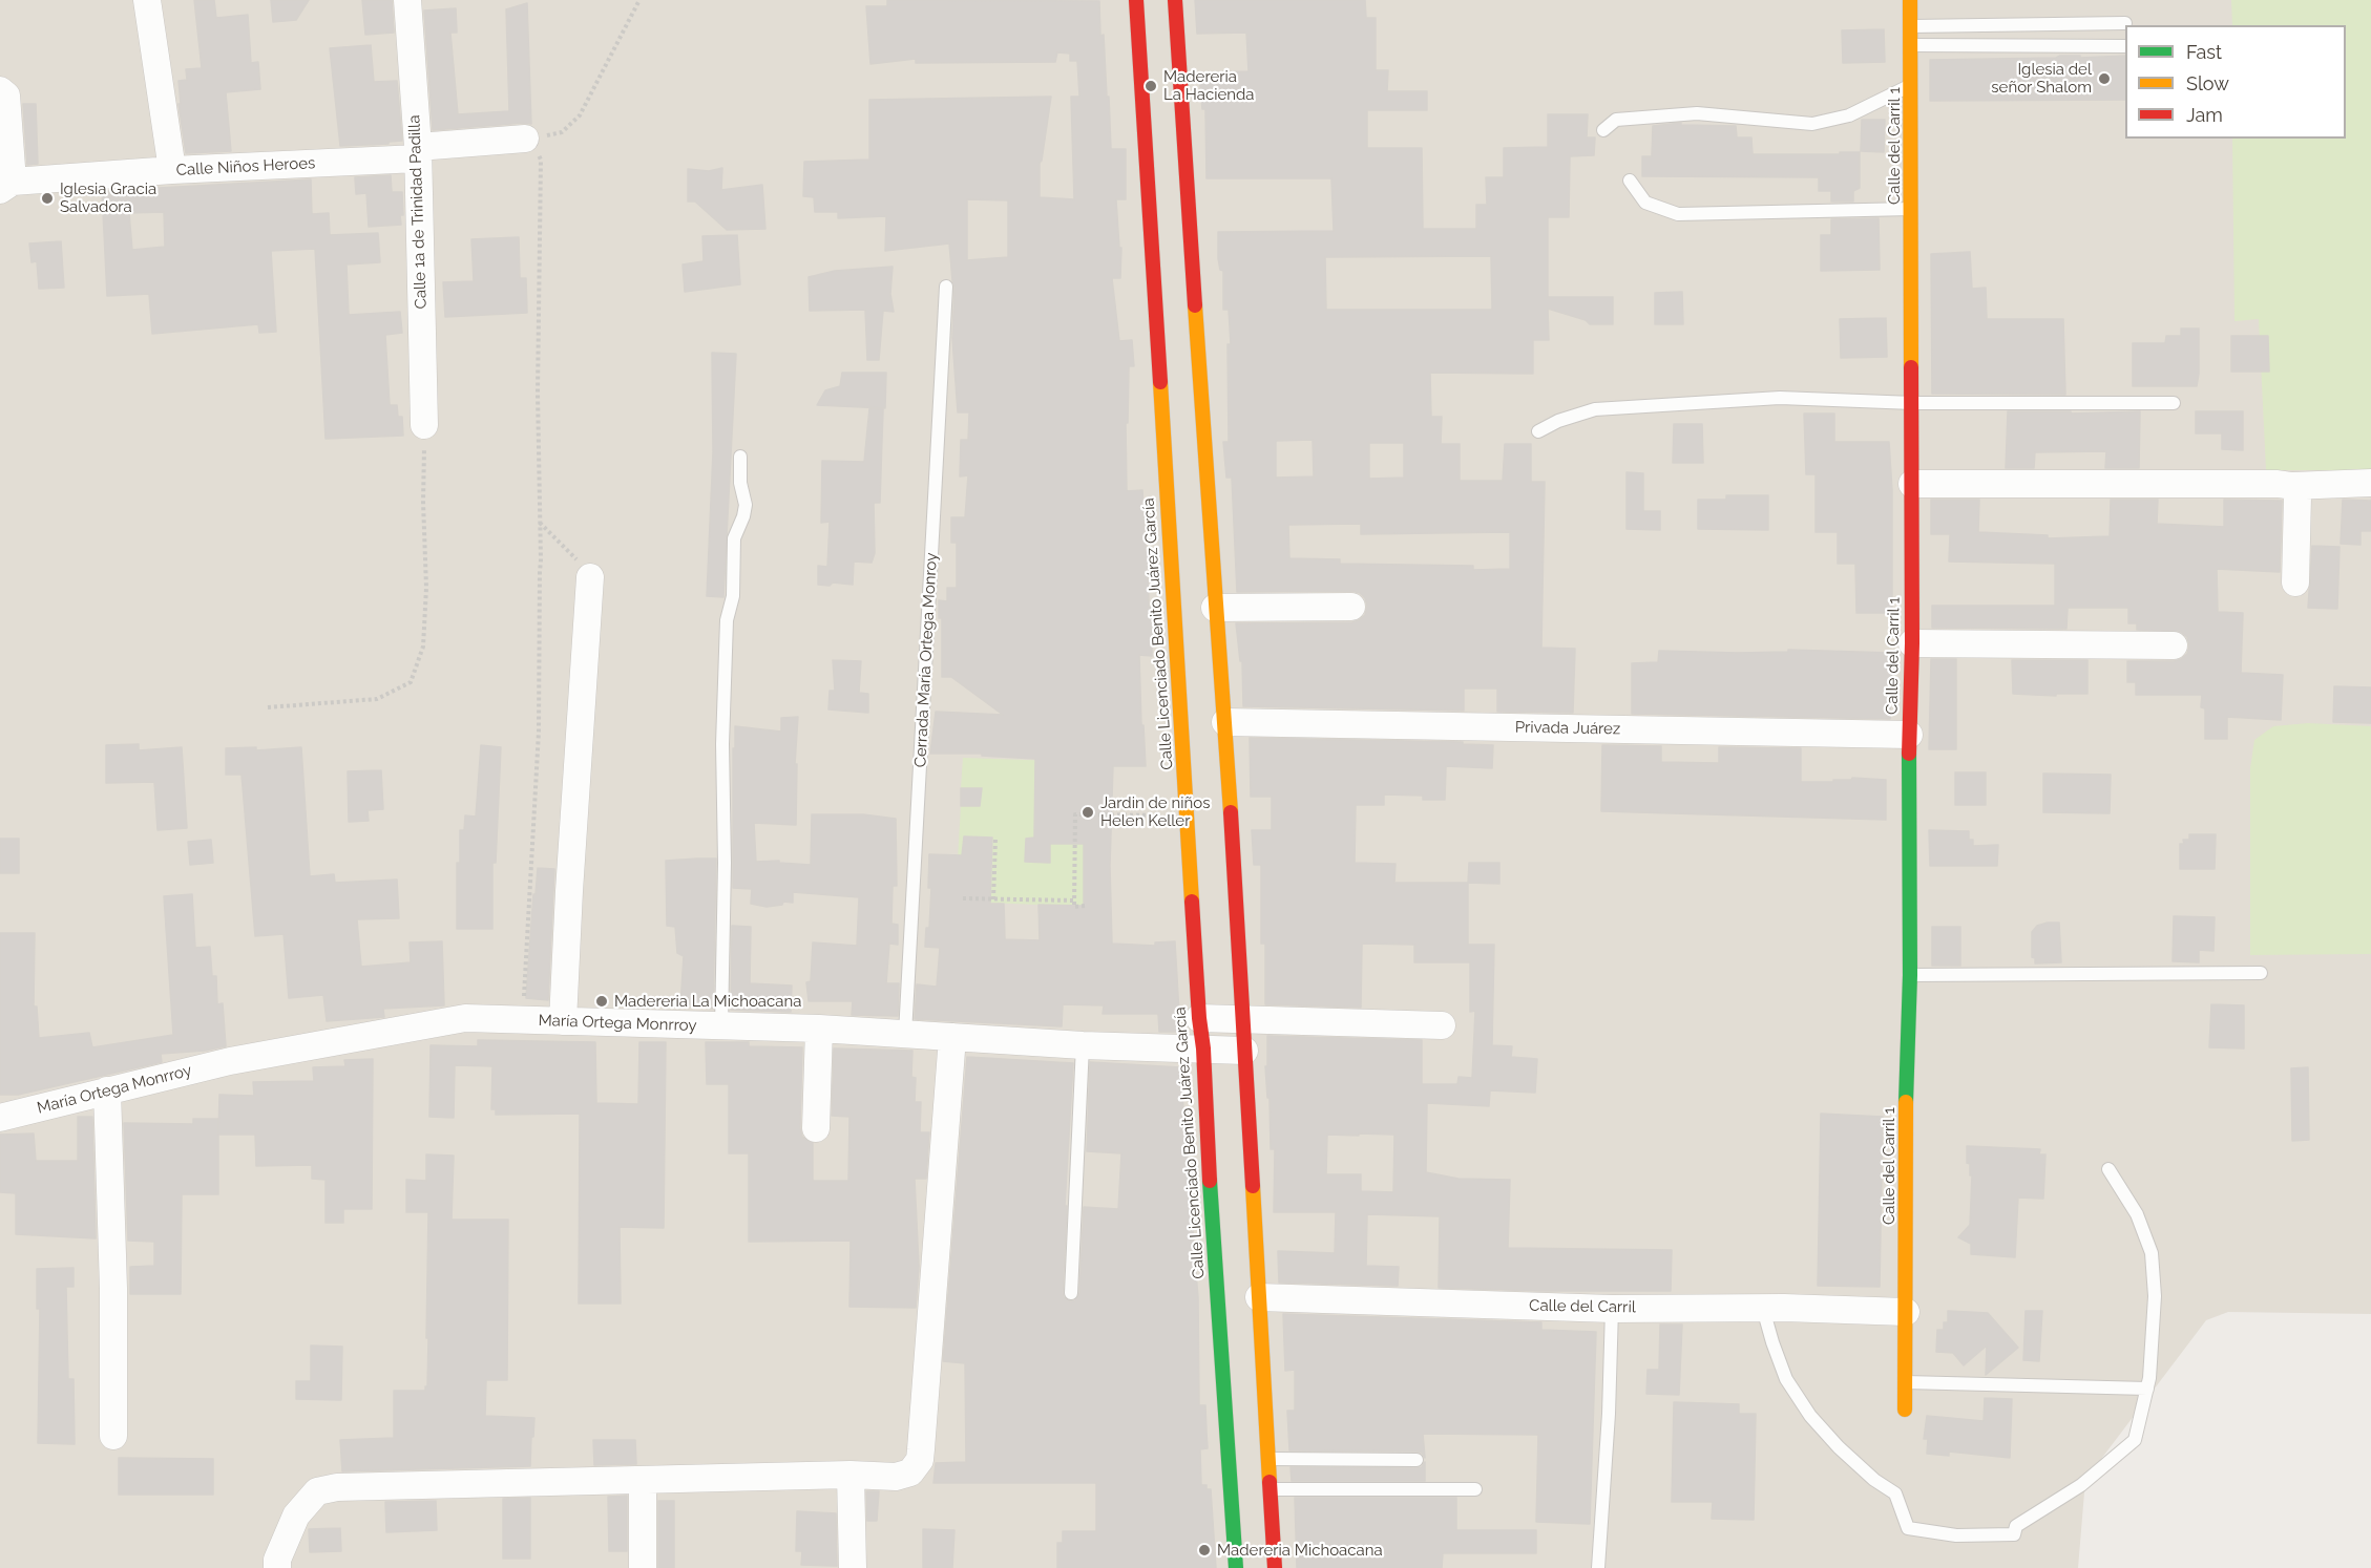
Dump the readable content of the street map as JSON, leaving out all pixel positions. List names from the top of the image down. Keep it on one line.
{"streets":{"street":["Calle del Carril 1","Calle Niños Heroes","Calle 1a de Trinidad Padilla","Calle Licenciado Benito Juárez García","Privada Juárez","María Ortega Monrroy","Calle del Carril"],"lane":["Cerrada María Ortega Monroy"]},"crossings":[["Calle del Carril 1","Privada Juárez"],["Calle del Carril 1","Calle del Carril"],["Calle Niños Heroes","Calle 1a de Trinidad Padilla"],["Calle Licenciado Benito Juárez García","María Ortega Monrroy"],["Cerrada María Ortega Monroy","María Ortega Monrroy"]],"places":["Iglesia del señor Shalom","Madereria La Hacienda","Iglesia Gracia Salvadora","Jardin de niños Helen Keller","Madereria La Michoacana","Madereria Michoacana"],"legend":["Fast","Slow","Jam"]}
